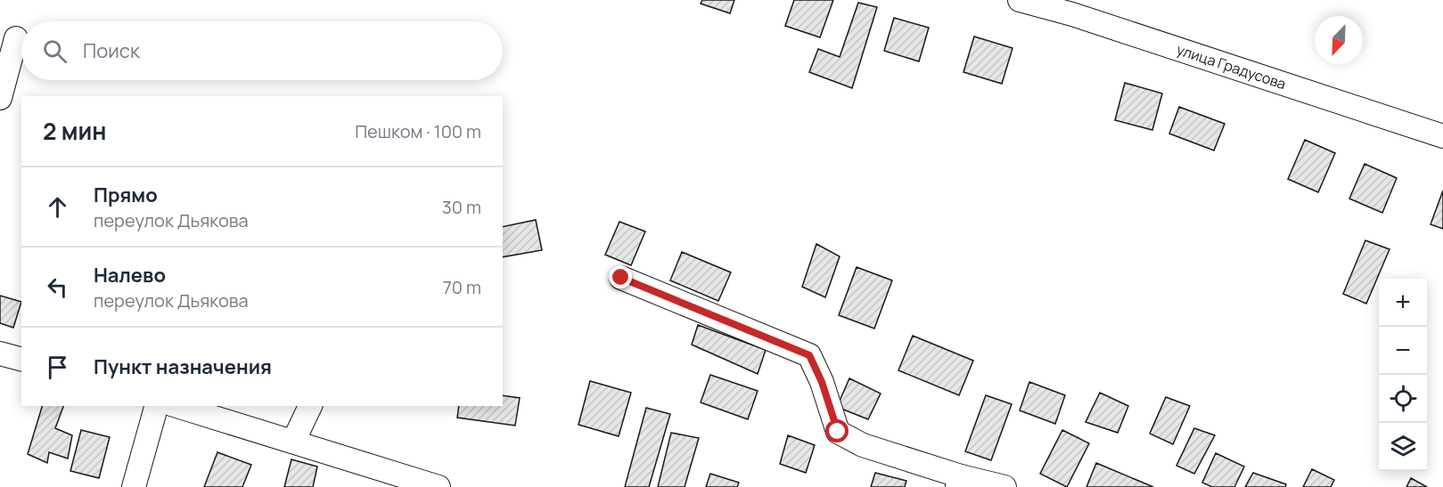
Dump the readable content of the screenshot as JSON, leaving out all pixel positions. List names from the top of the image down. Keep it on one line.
{"streets":{"street":["улица Градусова"]},"north":"bottom left","page":{"search":"Поиск","heading":["2 мин","Пешком · 100 m"],"list":[["Прямо","переулок Дьякова","30 m"],["Налево","переулок Дьякова","70 m"],"Пункт назначения"],"map_buttons":["+","−"]}}
